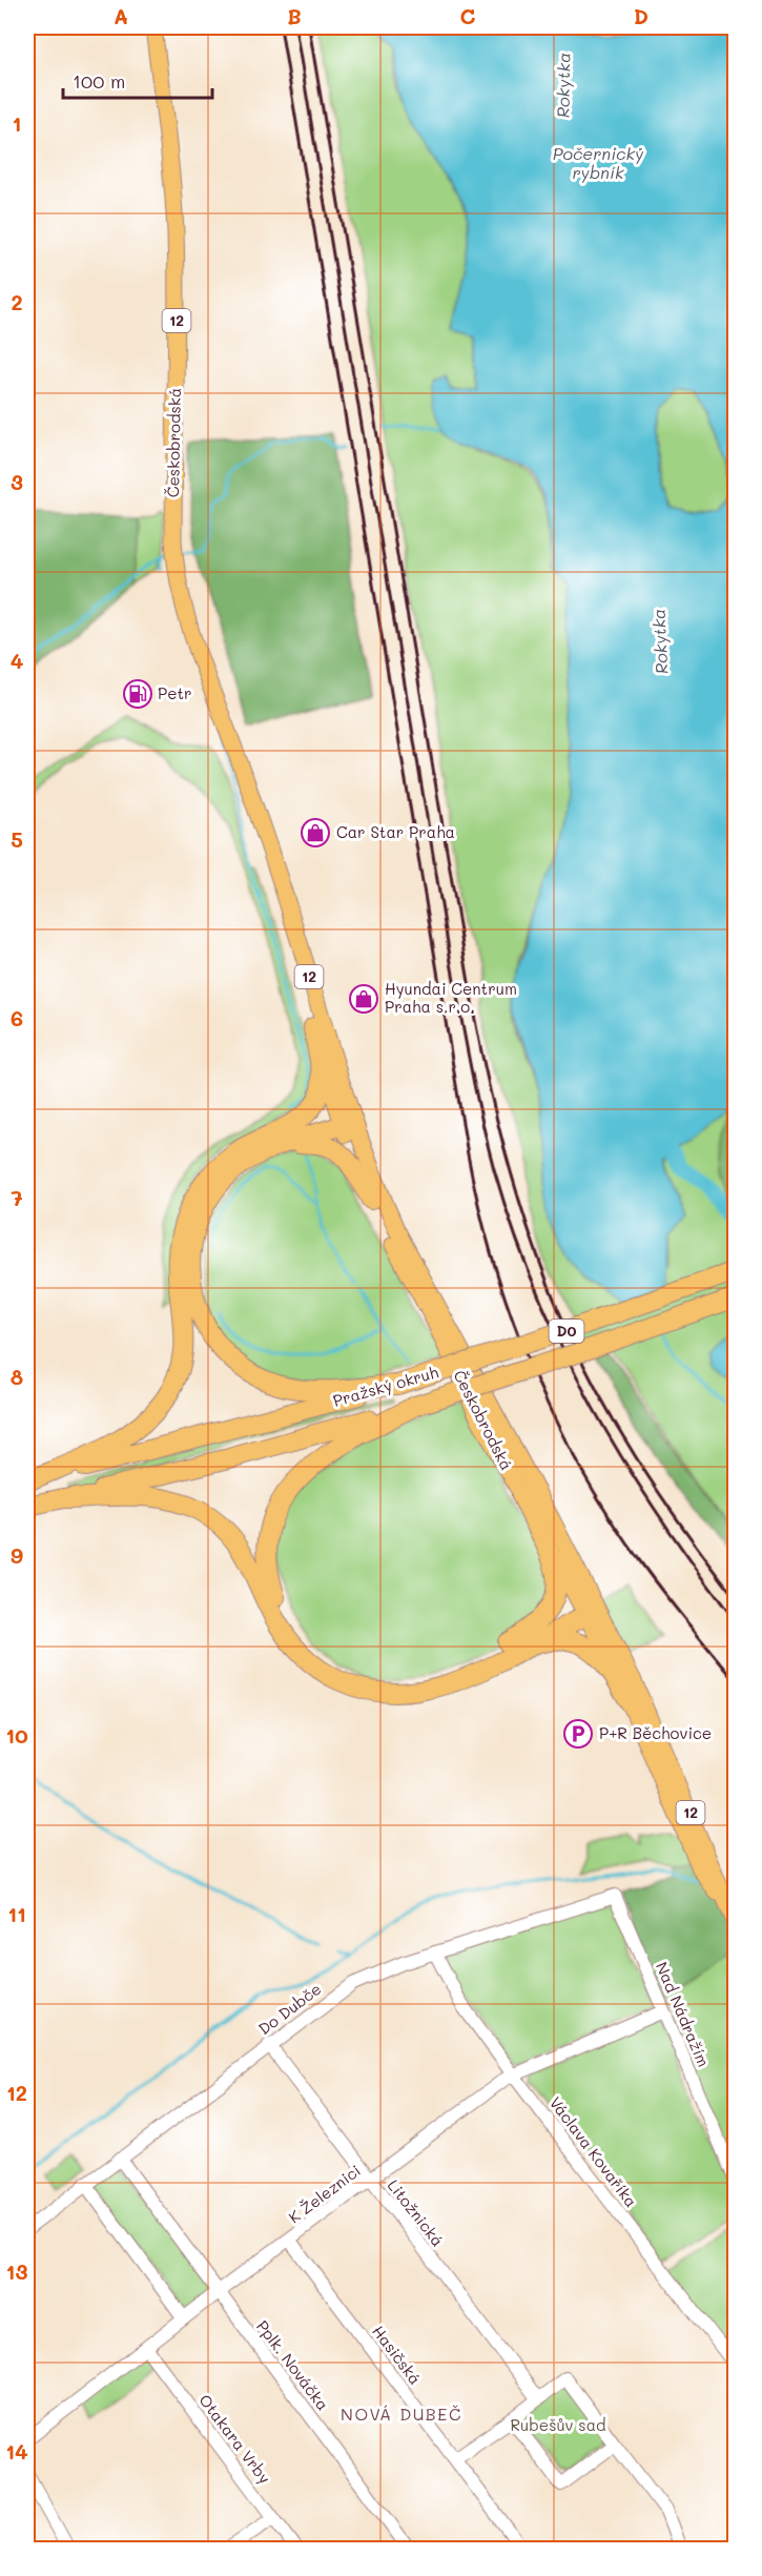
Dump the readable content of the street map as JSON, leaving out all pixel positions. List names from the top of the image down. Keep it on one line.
{"streets":{"highway":["D0","Pražský okruh"],"main road":["12","Českobrodská"],"street":["Do Dubče","Nad Nádražím","Václava Kovaříka","K Železnici","Litožnická","Hasičská","Pplk. Nováčka","Otakara Vrby"]},"crossings":[["Do Dubče","Nad Nádražím"],["Do Dubče","Václava Kovaříka"],["Do Dubče","Litožnická"],["Do Dubče","Pplk. Nováčka"],["Nad Nádražím","K Železnici"],["Václava Kovaříka","K Železnici"],["K Železnici","Litožnická"],["K Železnici","Hasičská"],["K Železnici","Pplk. Nováčka"],["K Železnici","Otakara Vrby"]],"districts":["NOVÁ DUBEČ"],"water":["Rokytka","Počernický rybník"],"parks":["Rubešův sad"],"places":{"fuel station":["Petr"],"shop":["Car Star Praha","Hyundai Centrum Praha s.r.o."],"parking":["P+R Běchovice"]},"scale_bar":"100 m","grid":{"columns":["A","B","C","D"],"rows":["1","2","3","4","5","6","7","8","9","10","11","12","13","14"]}}
